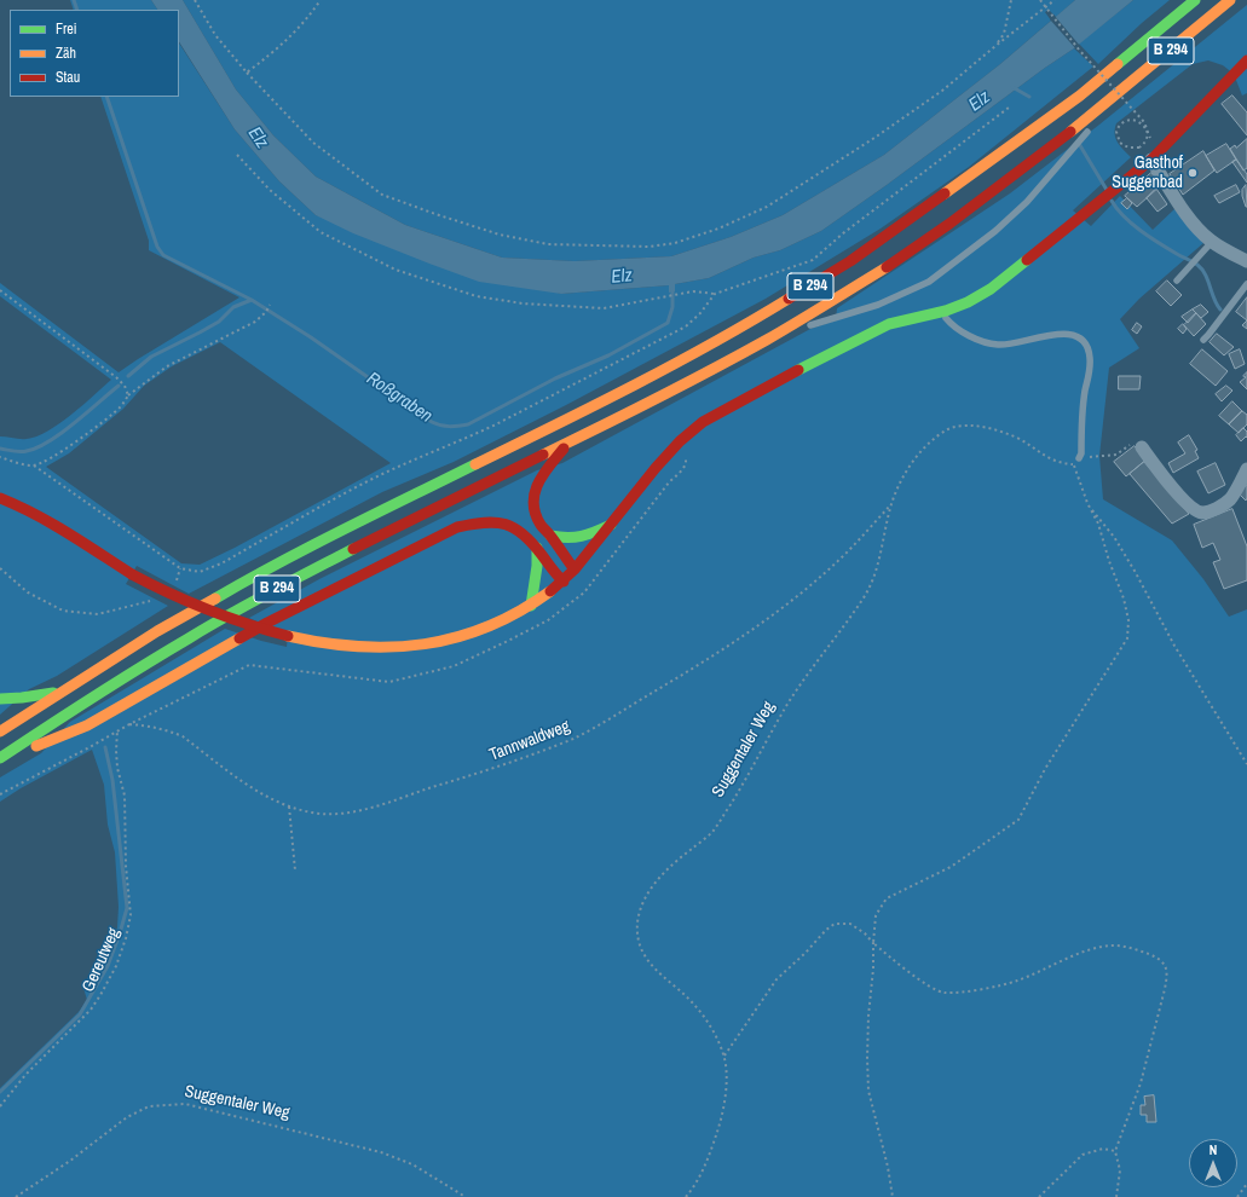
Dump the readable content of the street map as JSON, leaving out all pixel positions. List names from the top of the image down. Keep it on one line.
{"streets":{"main road":["B 294"],"path":["Tannwaldweg","Suggentaler Weg","Gereutweg"]},"crossings":[["Tannwaldweg","Suggentaler Weg"],["Tannwaldweg","Gereutweg"]],"water":["Elz","Roßgraben"],"places":["Gasthof Suggenbad"],"legend":["Frei","Zäh","Stau"],"north":"top"}
